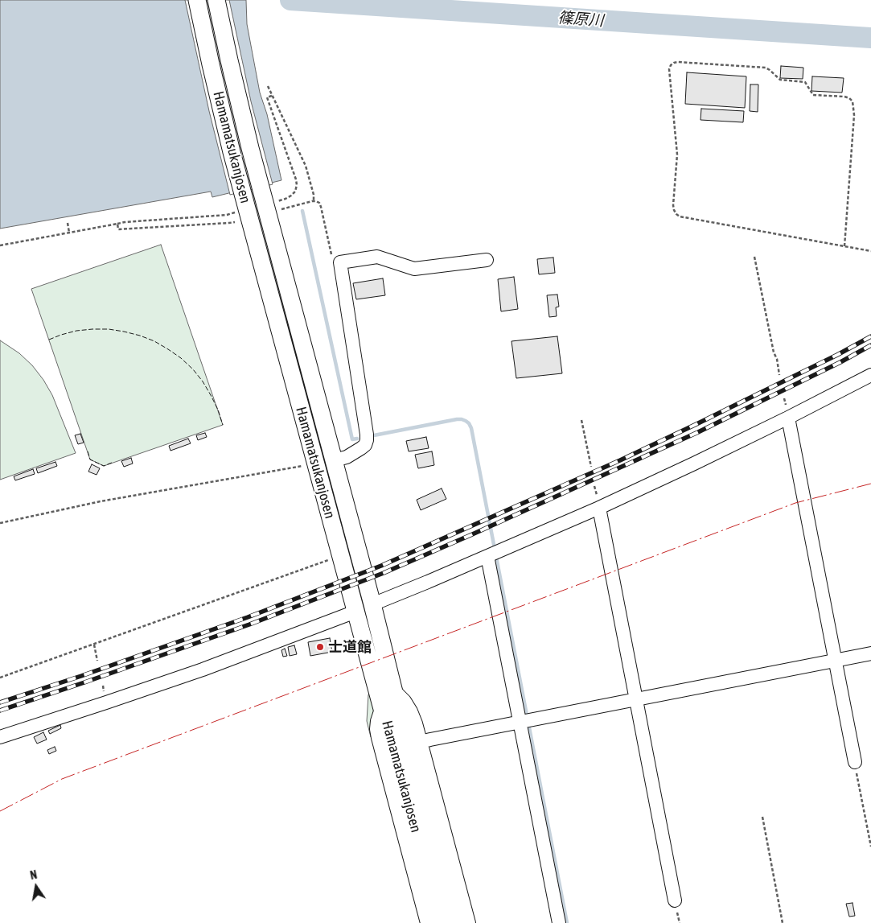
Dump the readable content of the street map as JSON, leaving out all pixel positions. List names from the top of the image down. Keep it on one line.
{"streets":{"main road":["Hamamatsukanjosen"]},"water":["篠原川"],"places":["士道館"],"north":"top"}
